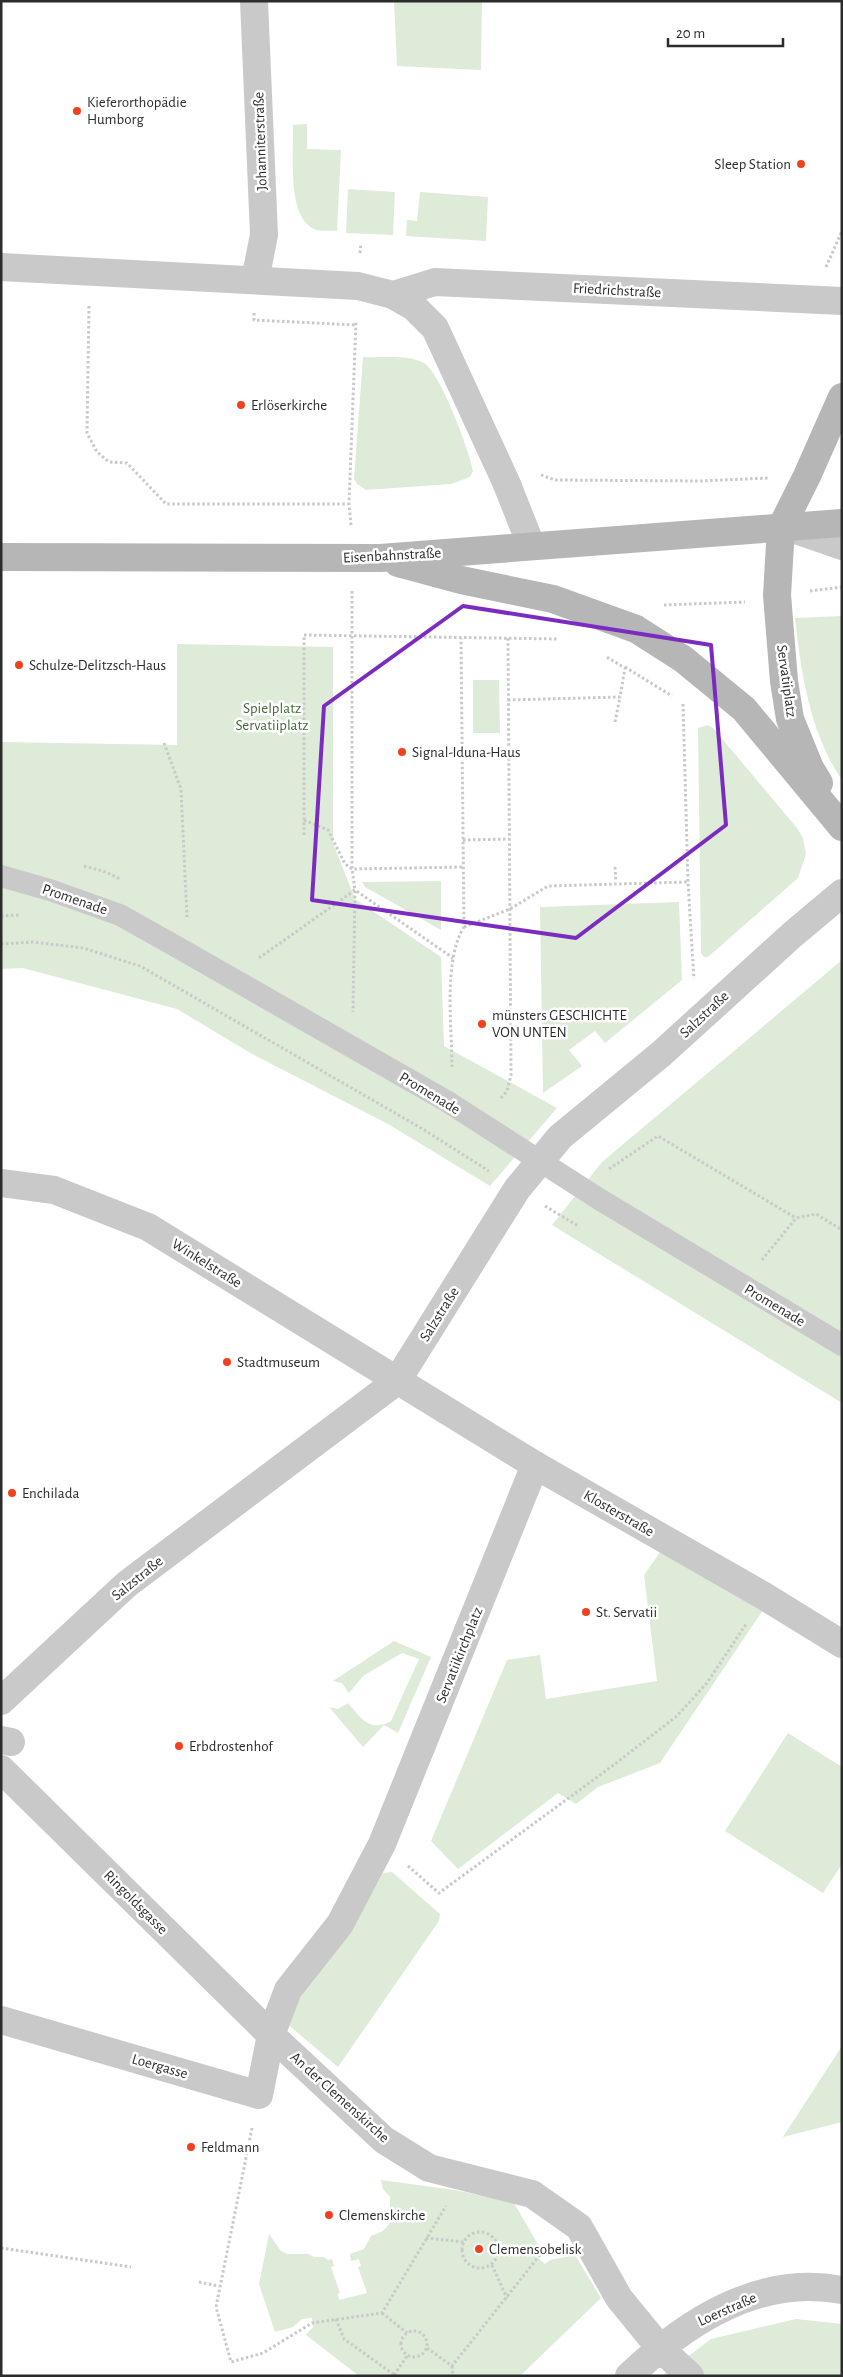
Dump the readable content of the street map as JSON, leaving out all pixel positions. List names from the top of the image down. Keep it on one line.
{"streets":{"main road":["Eisenbahnstraße","Servatiiplatz"],"street":["Johanniterstraße","Friedrichstraße","Salzstraße","Winkelstraße","Klosterstraße","Servatiikirchplatz","Ringoldsgasse","Loergasse","An der Clemenskirche","Loerstraße"],"lane":["Promenade"]},"crossings":[["Eisenbahnstraße","Servatiiplatz"],["Promenade","Salzstraße"],["Salzstraße","Winkelstraße"],["Salzstraße","Klosterstraße"],["Winkelstraße","Klosterstraße"],["Klosterstraße","Servatiikirchplatz"],["Servatiikirchplatz","Ringoldsgasse"],["Servatiikirchplatz","An der Clemenskirche"],["Ringoldsgasse","An der Clemenskirche"],["An der Clemenskirche","Loerstraße"]],"parks":["Spielplatz Servatiiplatz"],"places":["Kieferorthopädie Humborg","Sleep Station","Erlöserkirche","Schulze-Delitzsch-Haus","Signal-Iduna-Haus","münsters GESCHICHTE VON UNTEN","Stadtmuseum","Enchilada","St. Servatii","Erbdrostenhof","Feldmann","Clemenskirche","Clemensobelisk"],"scale_bar":"20 m"}
